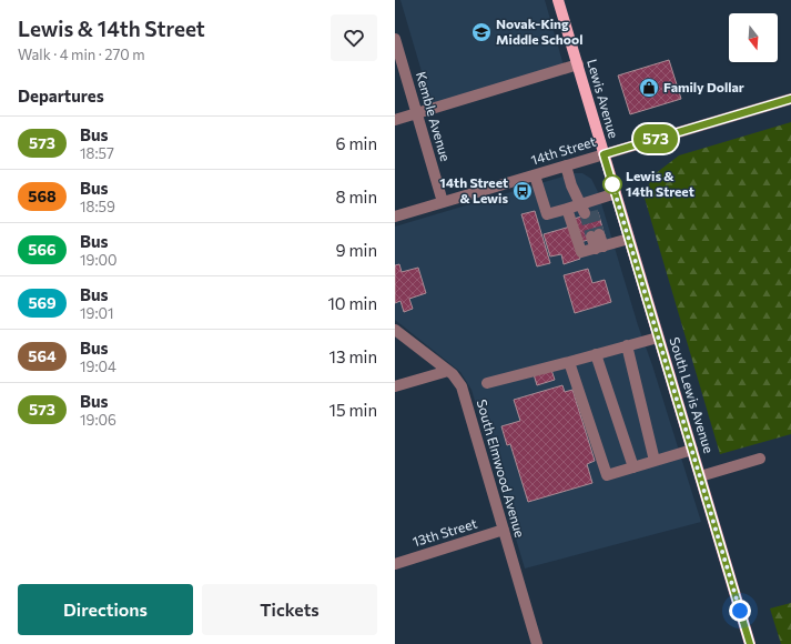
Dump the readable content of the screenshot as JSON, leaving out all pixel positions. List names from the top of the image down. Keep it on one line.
{"streets":{"main road":["Lewis Avenue","South Lewis Avenue"],"street":["Kemble Avenue","14th Street","South Elmwood Avenue","13th Street"]},"crossings":[["Lewis Avenue","14th Street"],["Lewis Avenue","South Lewis Avenue"],["Kemble Avenue","14th Street"],["14th Street","South Lewis Avenue"],["South Elmwood Avenue","13th Street"]],"places":{"school or university":["Novak-King Middle School"],"shop":["Family Dollar"],"other":["Lewis & 14th Street"],"bus stop":["14th Street & Lewis"]},"lines":["bus line 573"],"north":"bottom","page":{"heading":[["Lewis & 14th Street","Walk · 4 min · 270 m"],"Departures"],"on_map":"573","list":[{"mark":"573","name":"Bus","note":"18:57","value":"6 min"},{"mark":"568","name":"Bus","note":"18:59","value":"8 min"},{"mark":"566","name":"Bus","note":"19:00","value":"9 min"},{"mark":"569","name":"Bus","note":"19:01","value":"10 min"},{"mark":"564","name":"Bus","note":"19:04","value":"13 min"},{"mark":"573","name":"Bus","note":"19:06","value":"15 min"}],"buttons":["Directions","Tickets"]}}
